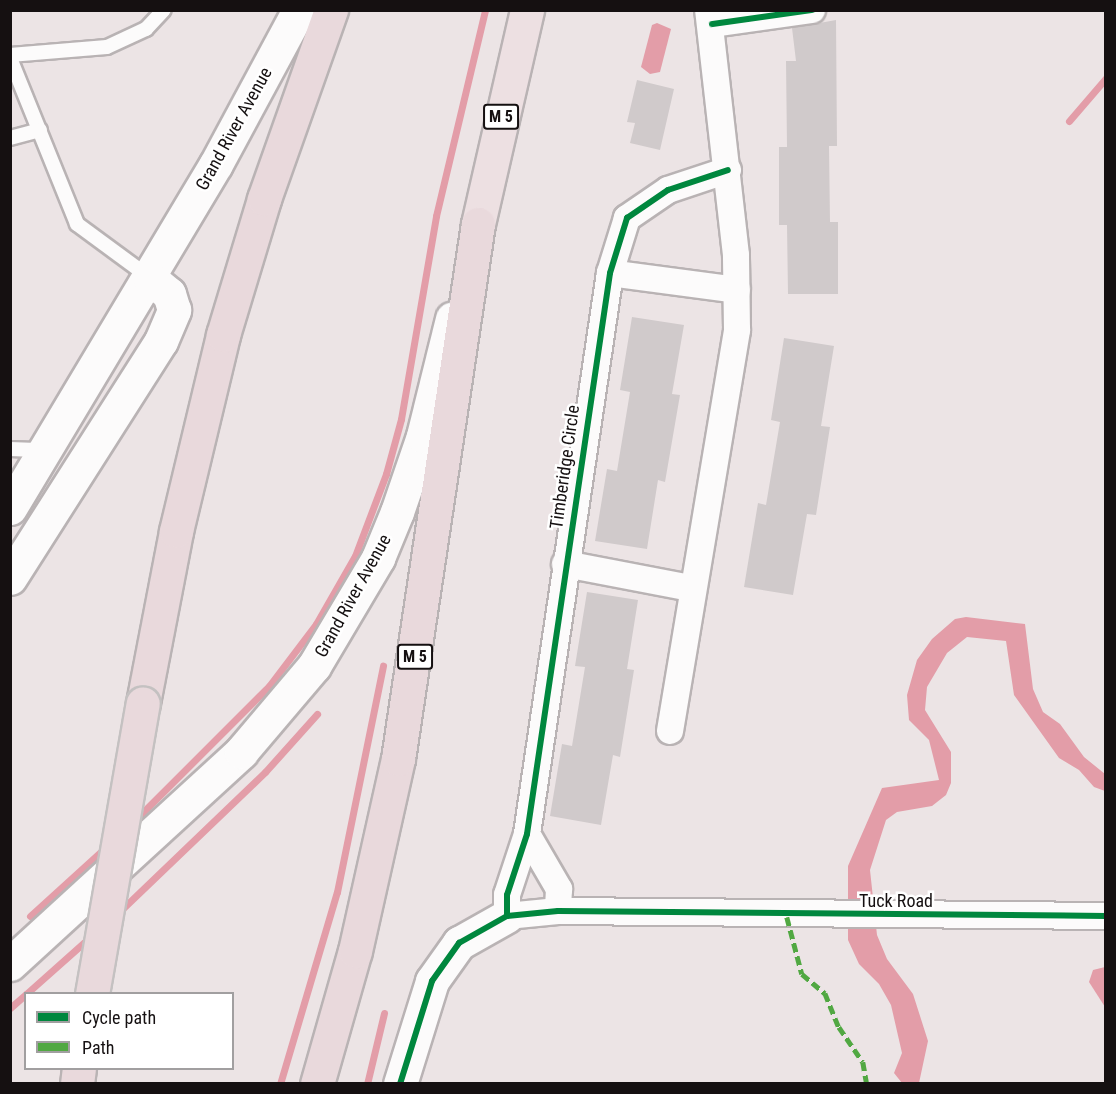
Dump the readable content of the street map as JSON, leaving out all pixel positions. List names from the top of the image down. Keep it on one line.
{"streets":{"highway":["M 5","Grand River Avenue"],"street":["Timberidge Circle","Tuck Road"]},"crossings":[["M 5","Grand River Avenue"],["Timberidge Circle","Tuck Road"]],"legend":["Cycle path","Path"]}
